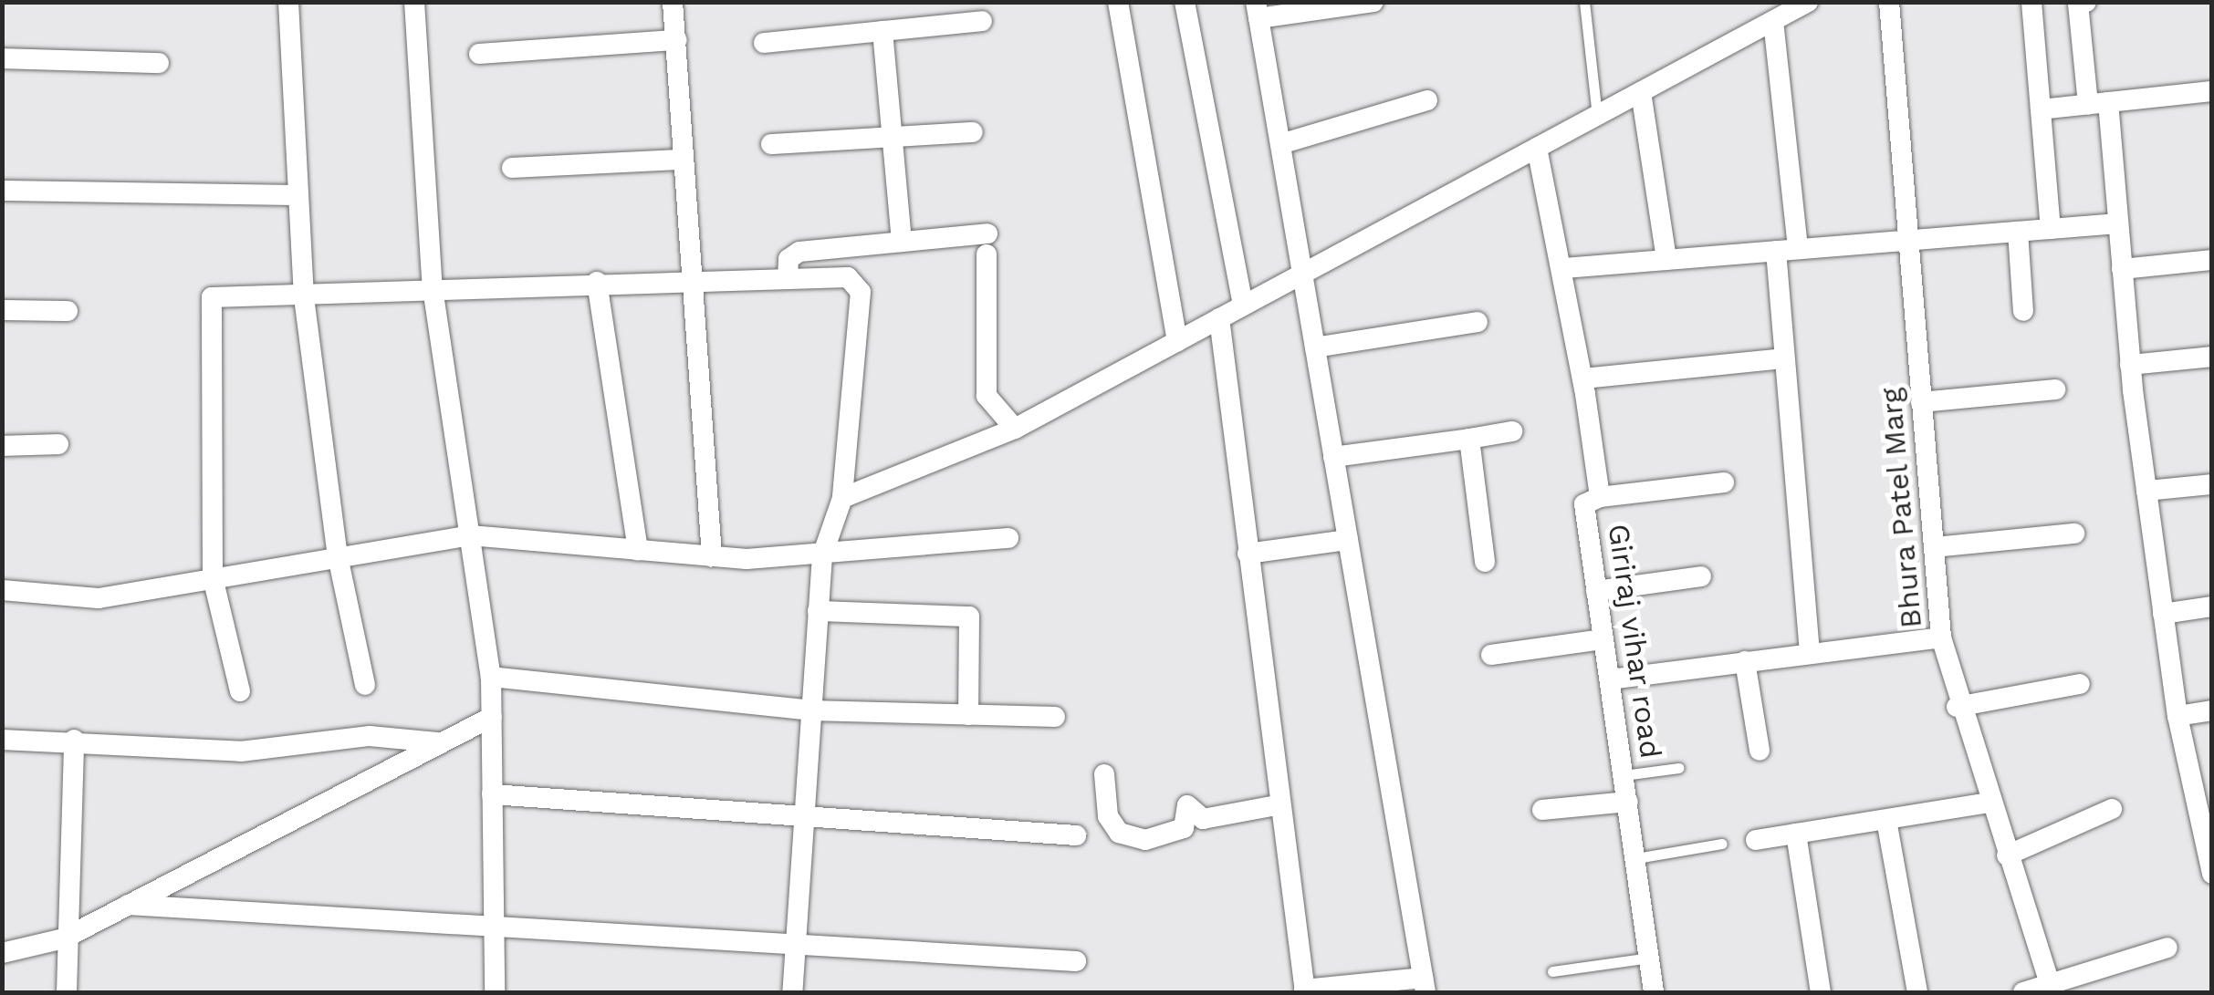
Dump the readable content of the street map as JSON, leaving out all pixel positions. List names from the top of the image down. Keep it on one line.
{"streets":{"street":["Bhura Patel Marg","Giriraj vihar road"]}}
